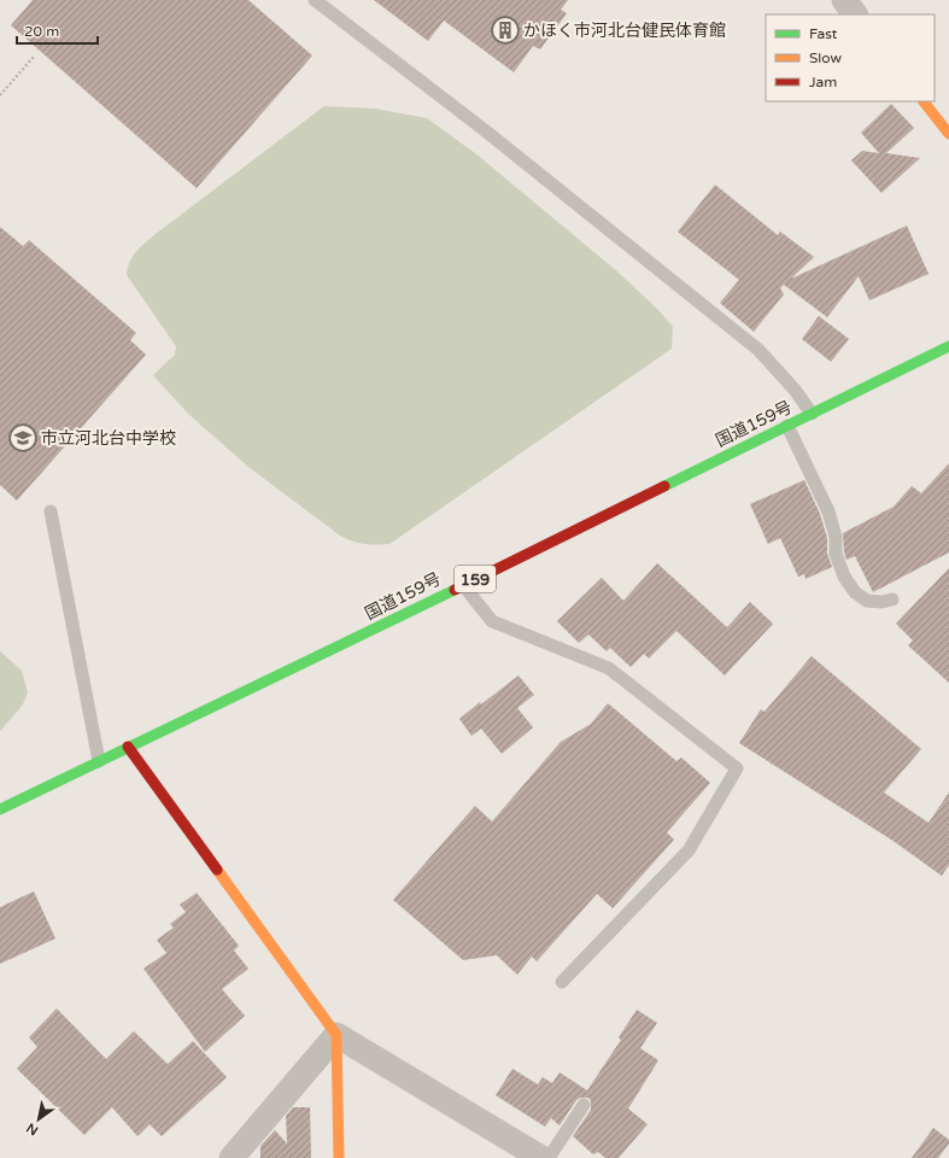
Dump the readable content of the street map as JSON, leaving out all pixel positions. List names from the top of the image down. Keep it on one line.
{"streets":{"main road":["国道159号","159"]},"places":{"building":["かほく市河北台健民体育館"],"school or university":["市立河北台中学校"]},"legend":["Fast","Slow","Jam"],"scale_bar":"20 m","north":"bottom left"}
